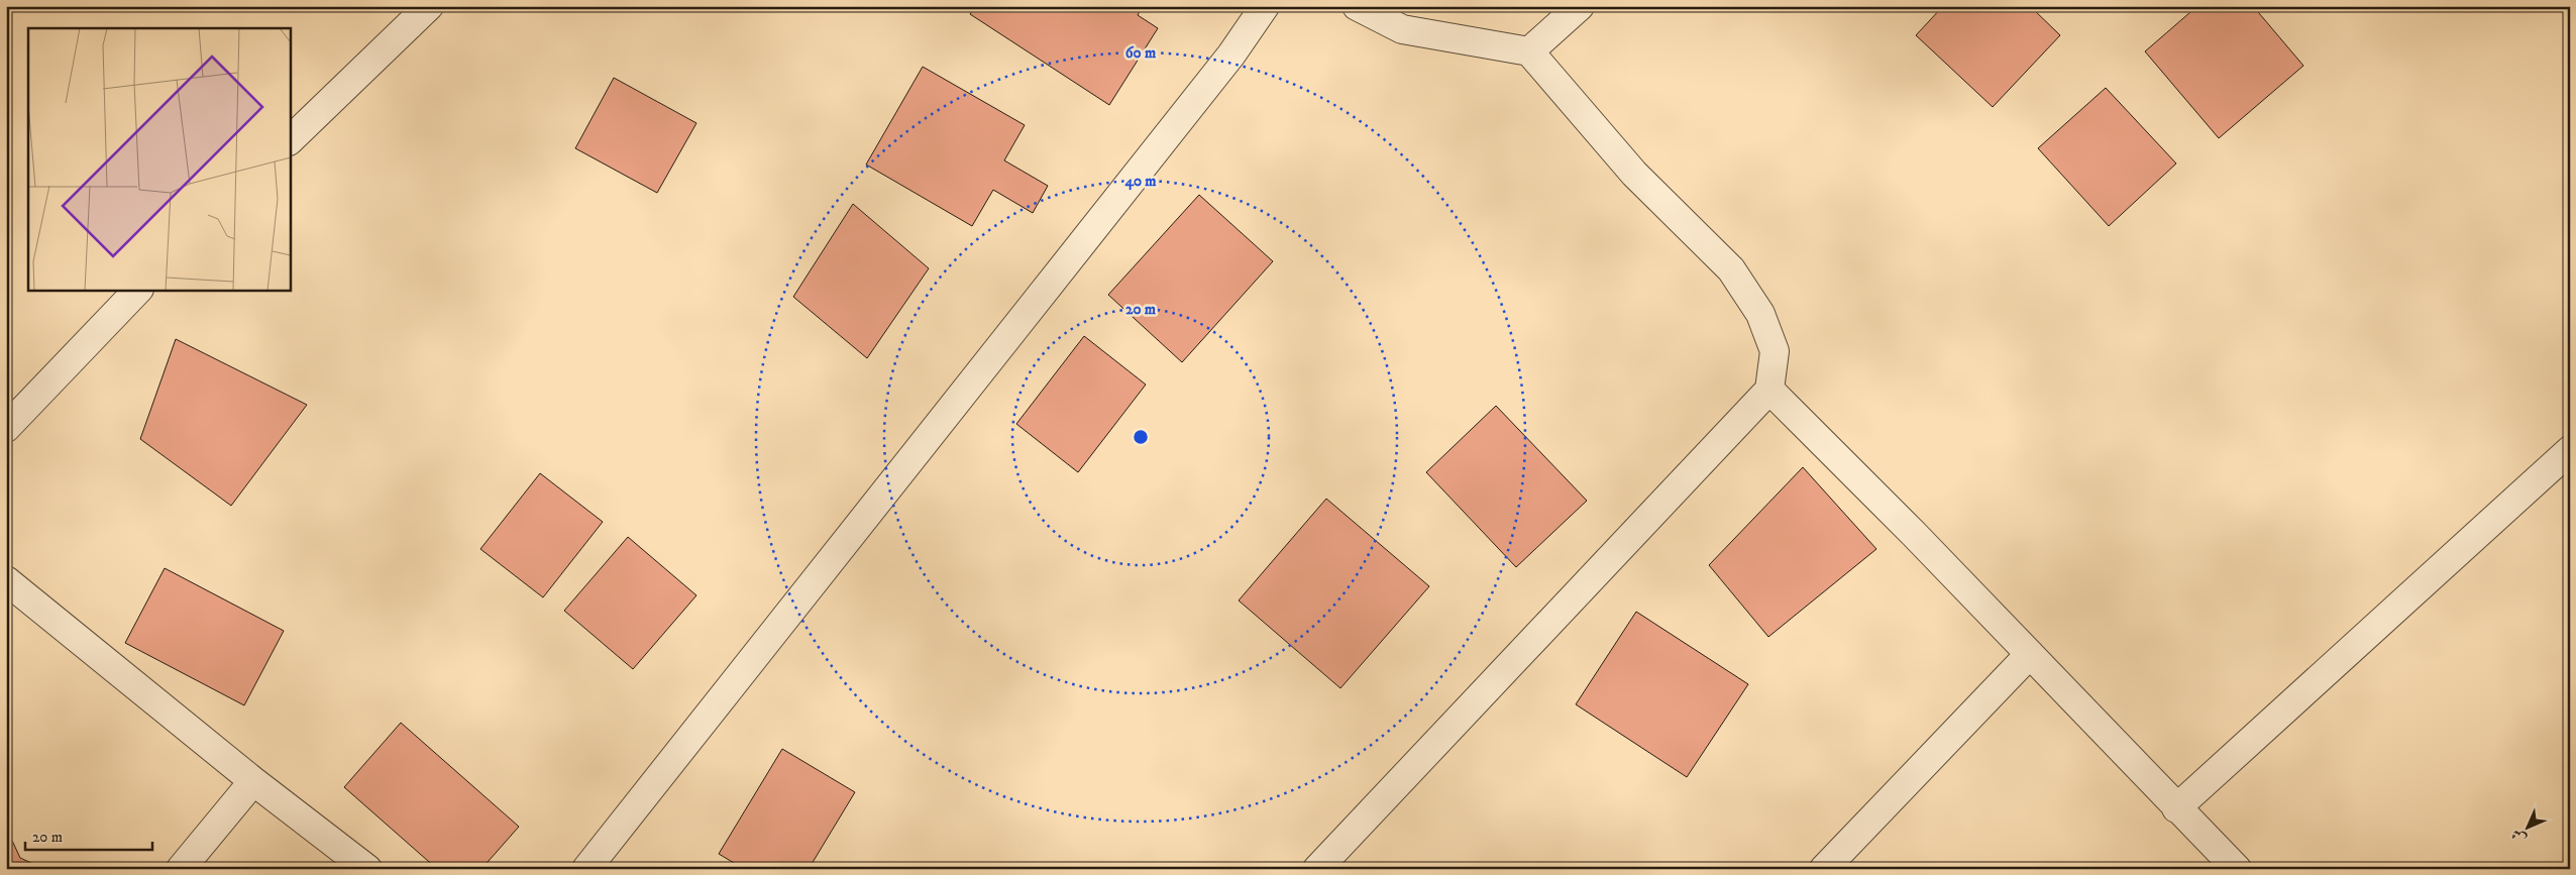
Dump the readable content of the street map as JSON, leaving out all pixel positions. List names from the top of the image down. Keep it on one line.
{"scale_bar":"20 m","north":"bottom left","rings":["60 m","40 m","20 m"]}
